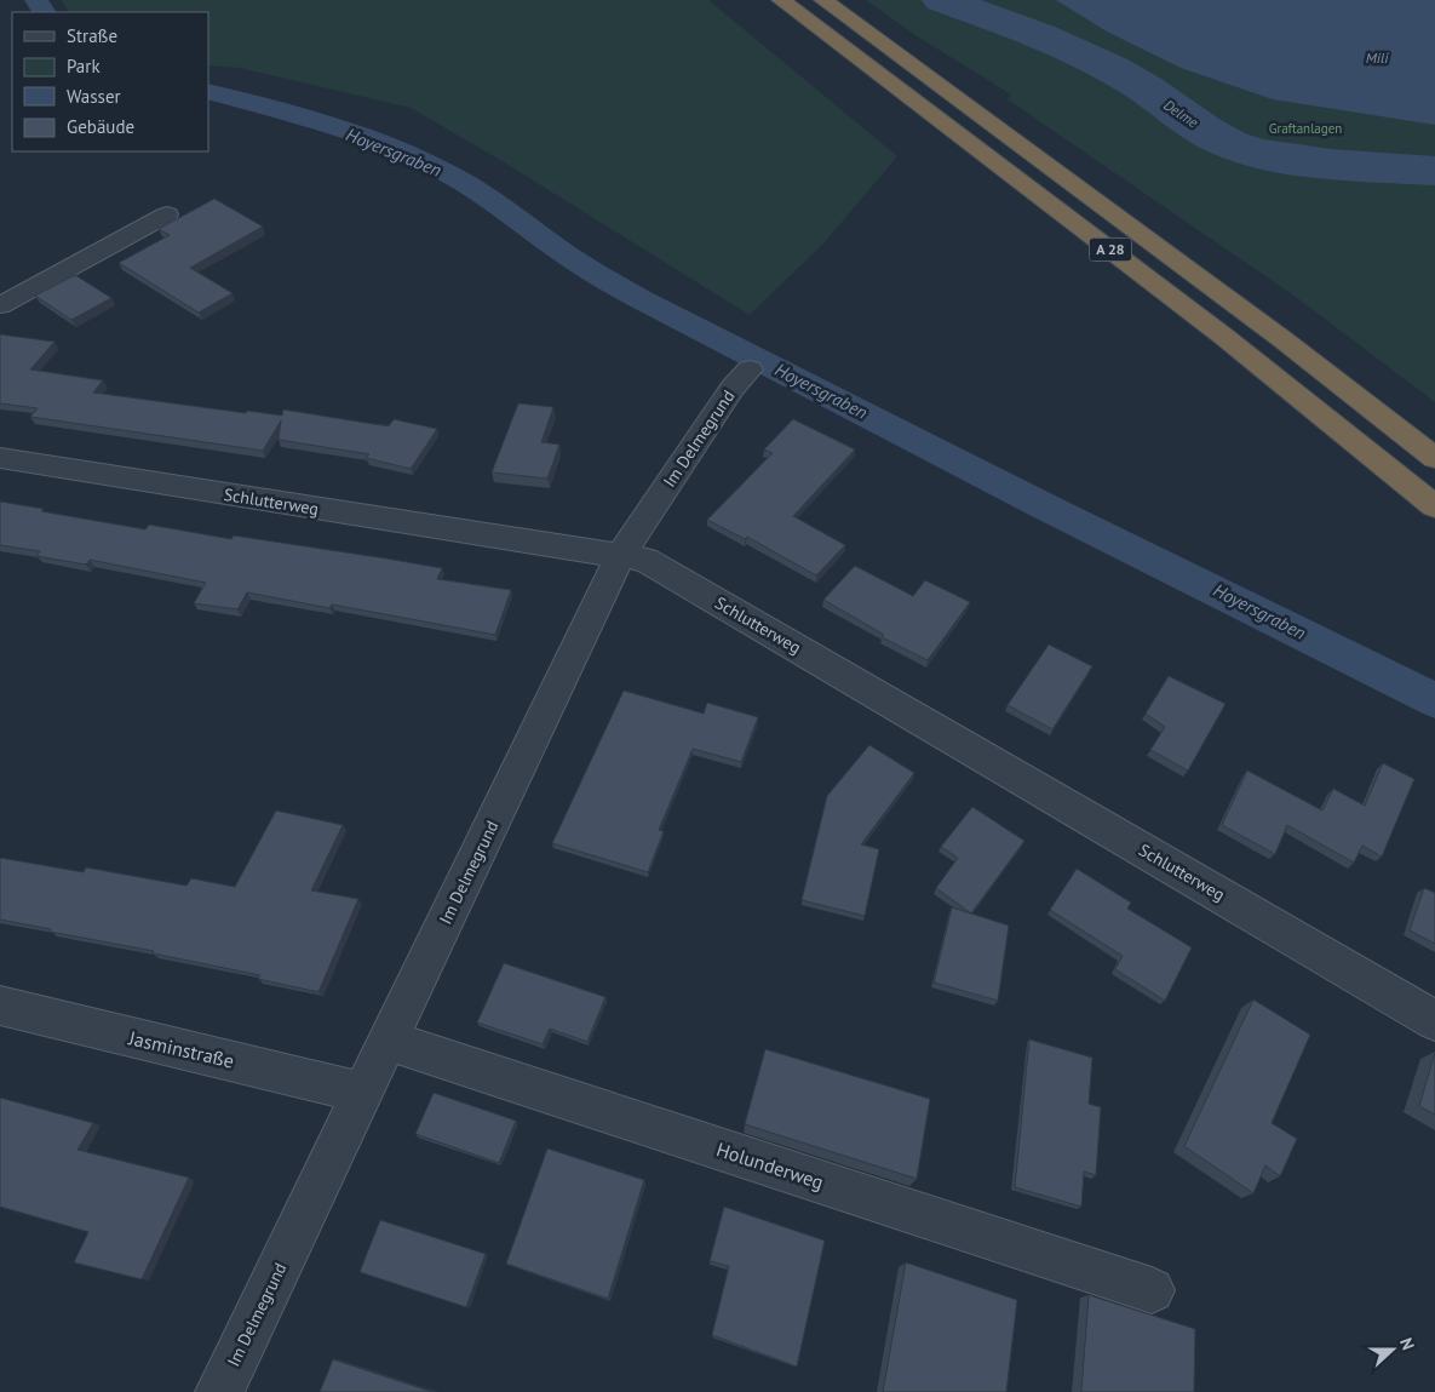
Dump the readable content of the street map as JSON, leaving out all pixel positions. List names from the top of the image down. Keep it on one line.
{"streets":{"highway":["A 28"],"street":["Im Delmegrund","Schlutterweg","Jasminstraße","Holunderweg"]},"crossings":[["Im Delmegrund","Schlutterweg"],["Im Delmegrund","Jasminstraße"],["Im Delmegrund","Holunderweg"]],"water":["Mili","Delme","Hoyersgraben"],"parks":["Graftanlagen"],"legend":["Straße","Park","Wasser","Gebäude"],"north":"right"}
